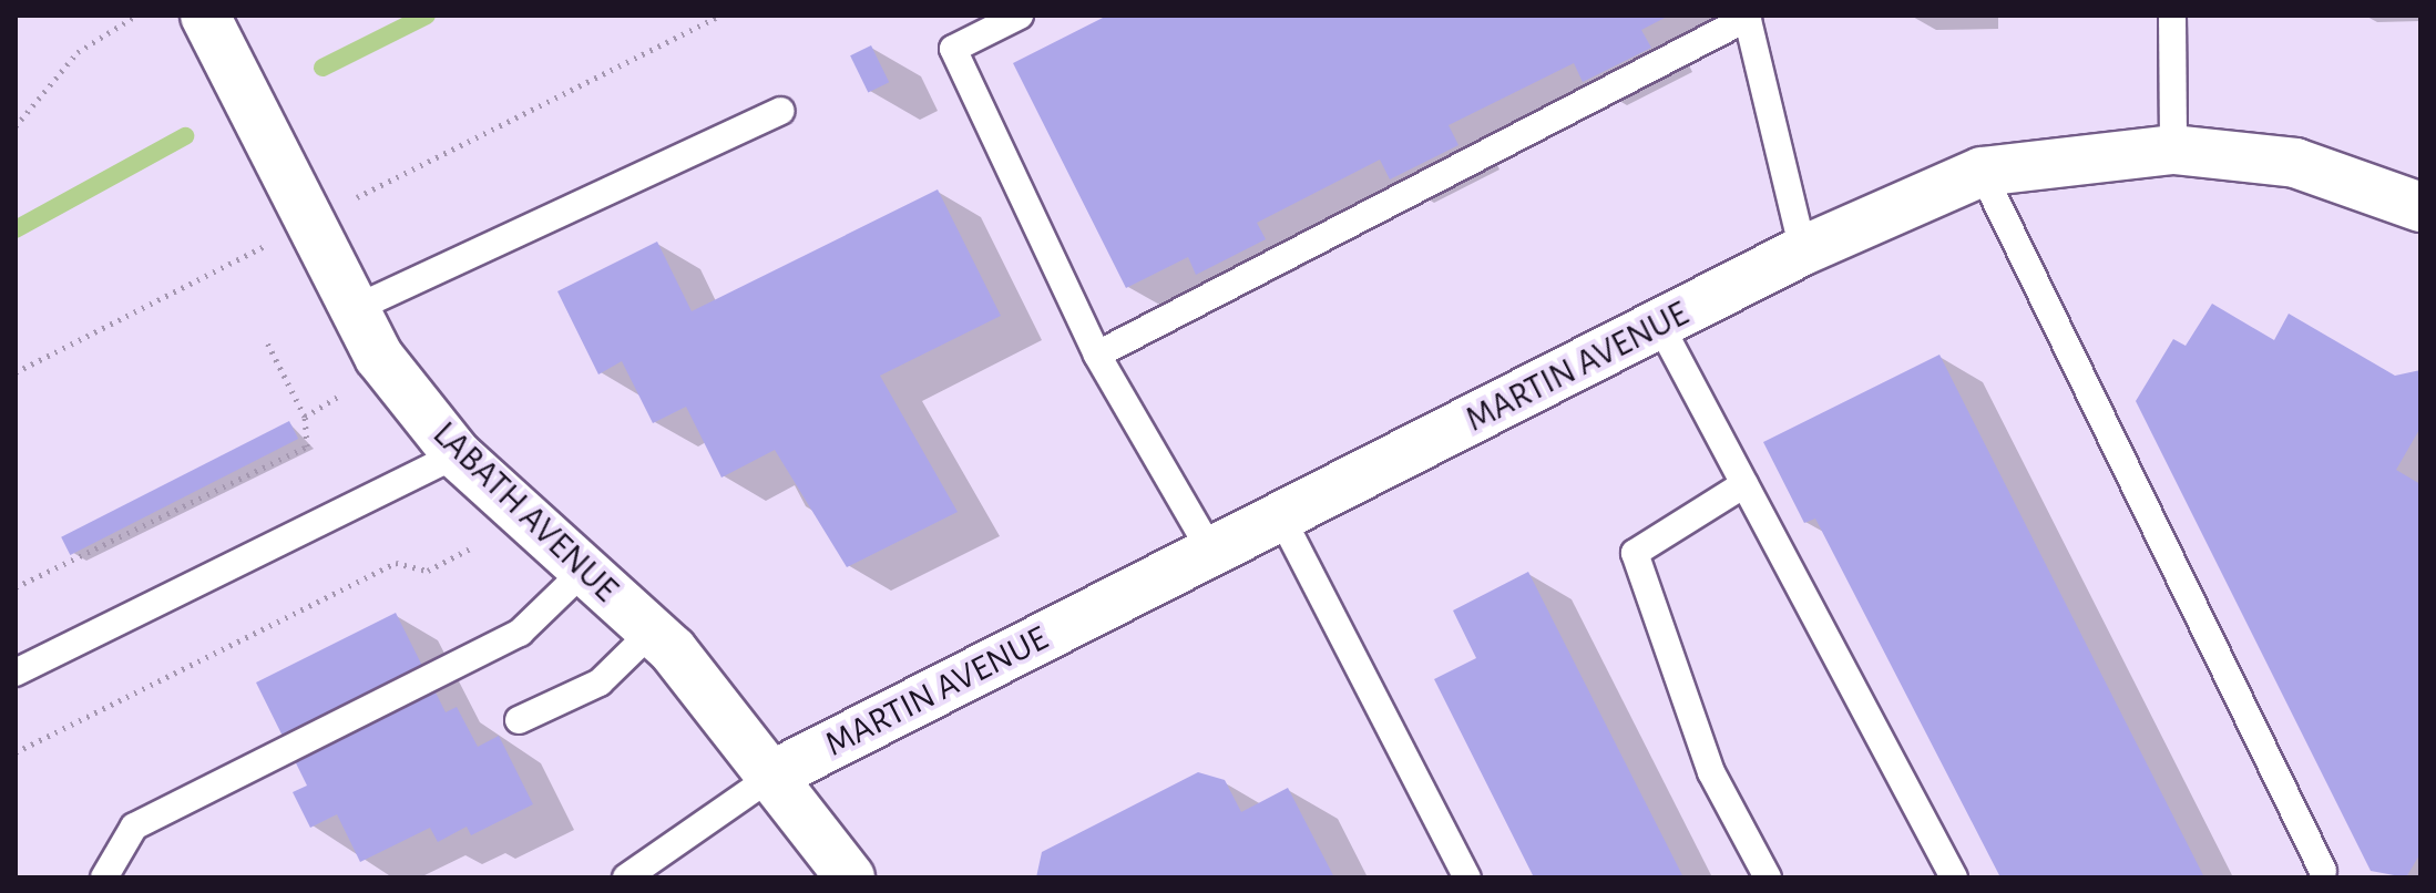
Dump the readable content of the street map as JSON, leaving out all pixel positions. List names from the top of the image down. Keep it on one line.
{"streets":{"street":["MARTIN AVENUE","LABATH AVENUE"]},"crossings":[["MARTIN AVENUE","LABATH AVENUE"]]}
